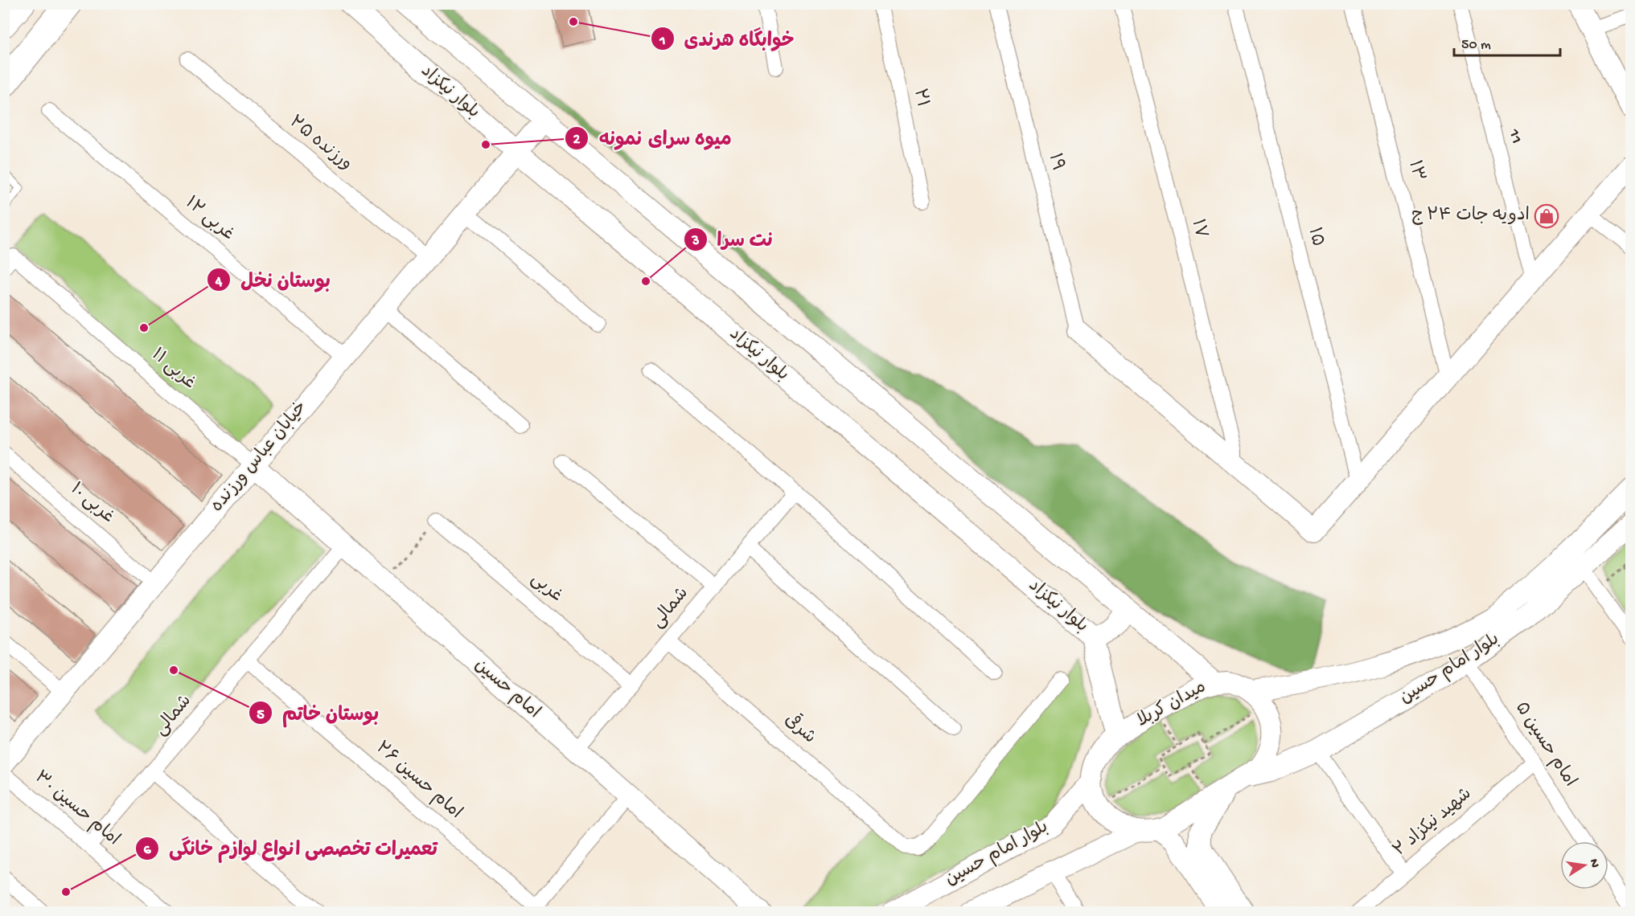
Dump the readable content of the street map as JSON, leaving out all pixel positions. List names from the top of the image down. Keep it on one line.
{"streets":{"main road":["بلوار نیکزاد","خیابان عباس ورزنده","بلوار امام حسین","امام حسین","میدان کربلا"],"street":["۲۱","11","ورزنده ۲۵","۱۹","۱۳","غربی ۱۲","۱۷","۱۵","غربی ۱۱","غربی ۱۰","غربی","شمالی","شرقی","امام حسین ۵","امام حسین ۲۶","امام حسین ۳۰","شهید نیکزاد ۲"]},"crossings":[["بلوار نیکزاد","خیابان عباس ورزنده"],["بلوار نیکزاد","میدان کربلا"],["ورزنده ۲۵","خیابان عباس ورزنده"],["غربی ۱۲","خیابان عباس ورزنده"],["غربی ۱۱","خیابان عباس ورزنده"],["غربی ۱۱","امام حسین"],["خیابان عباس ورزنده","غربی ۱۰"],["خیابان عباس ورزنده","امام حسین"],["غربی","شمالی"],["شمالی","امام حسین"],["شمالی","شرقی"],["شمالی","امام حسین ۲۶"],["شمالی","امام حسین ۳۰"],["بلوار امام حسین","میدان کربلا"],["بلوار امام حسین","امام حسین ۵"],["امام حسین ۵","شهید نیکزاد ۲"]],"places":{"other":["خوابگاه هرندی","میوه سرای نمونه","نت سرا","بوستان نخل","بوستان خاتم","تعمیرات تخصصی انواع لوازم خانگی"],"shop":["ادویه جات ۲۴ ج"]},"scale_bar":"50 m","north":"right"}
